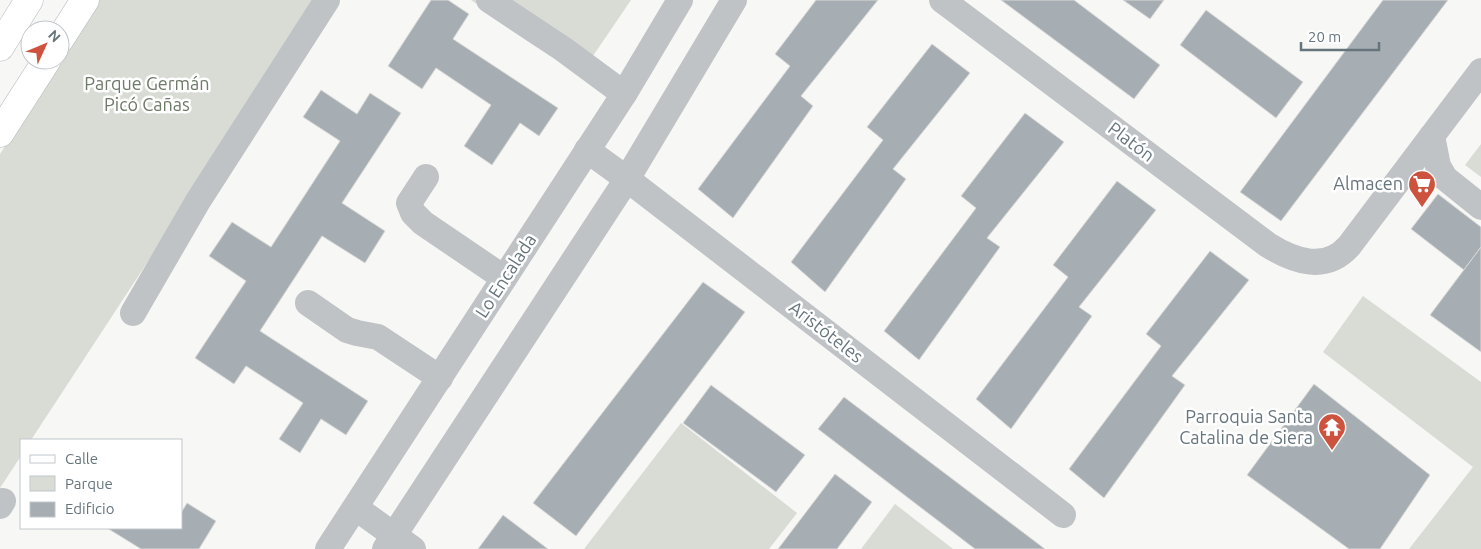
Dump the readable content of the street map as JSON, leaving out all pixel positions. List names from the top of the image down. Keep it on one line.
{"streets":{"street":["Platón","Lo Encalada","Aristóteles"]},"crossings":[["Lo Encalada","Aristóteles"]],"parks":["Parque Germán Picó Cañas"],"places":{"supermarket":["Almacen"],"temple":["Parroquia Santa Catalina de Siera"]},"legend":["Calle","Parque","Edificio"],"scale_bar":"20 m","north":"top right"}
